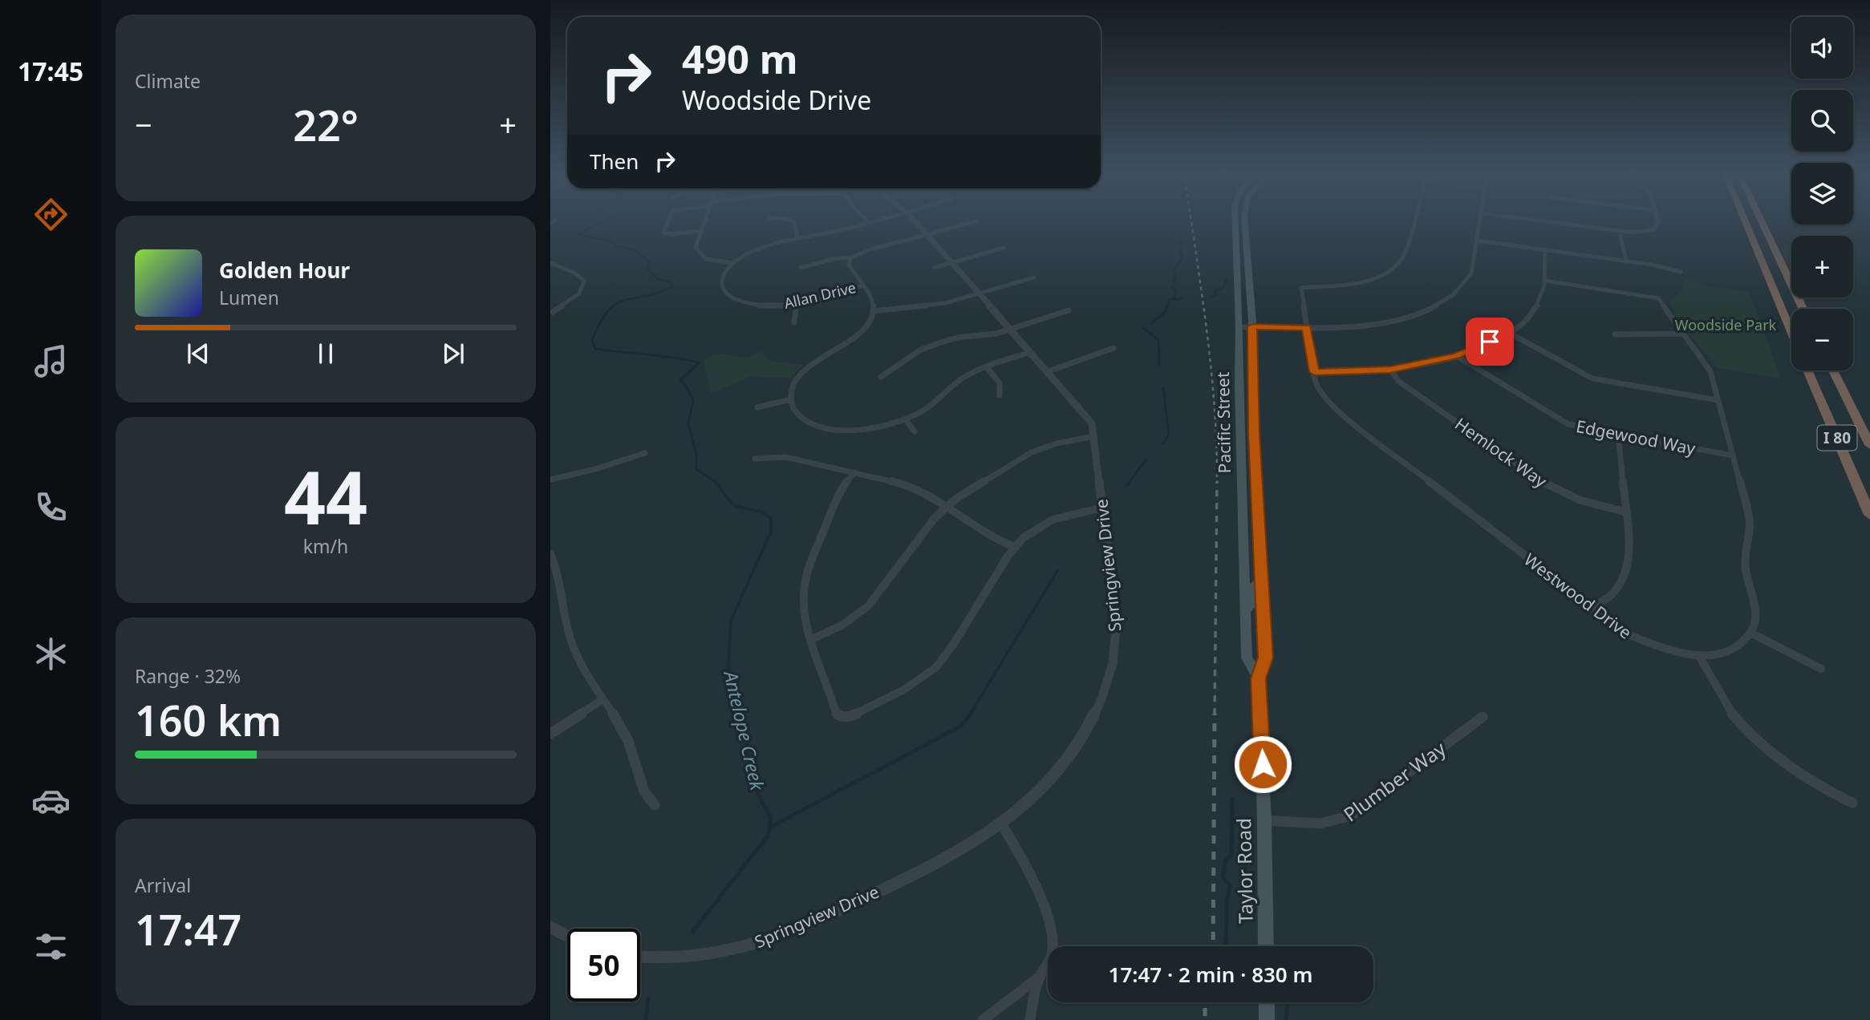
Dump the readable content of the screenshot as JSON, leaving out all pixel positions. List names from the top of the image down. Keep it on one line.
{"streets":{"highway":["I 80"],"main road":["Pacific Street","Taylor Road"],"street":["Allan Drive","Edgewood Way","Hemlock Way","Springview Drive","Westwood Drive","Plumber Way"]},"crossings":[["Pacific Street","Taylor Road"],["Plumber Way","Taylor Road"]],"water":["Antelope Creek"],"parks":["Woodside Park"],"page":{"tabs":"17:45","tile":["Climate",["44","km/h"],["Range · 32%","160 km"],["Arrival","17:47"]],"map_buttons":["+","−"],"turn":["490 m","Woodside Drive"],"heat":["−","22°","+"],"then":"Then","song":["Golden Hour","Lumen"],"limit":"50","trip":"17:47 · 2 min · 830 m"}}
